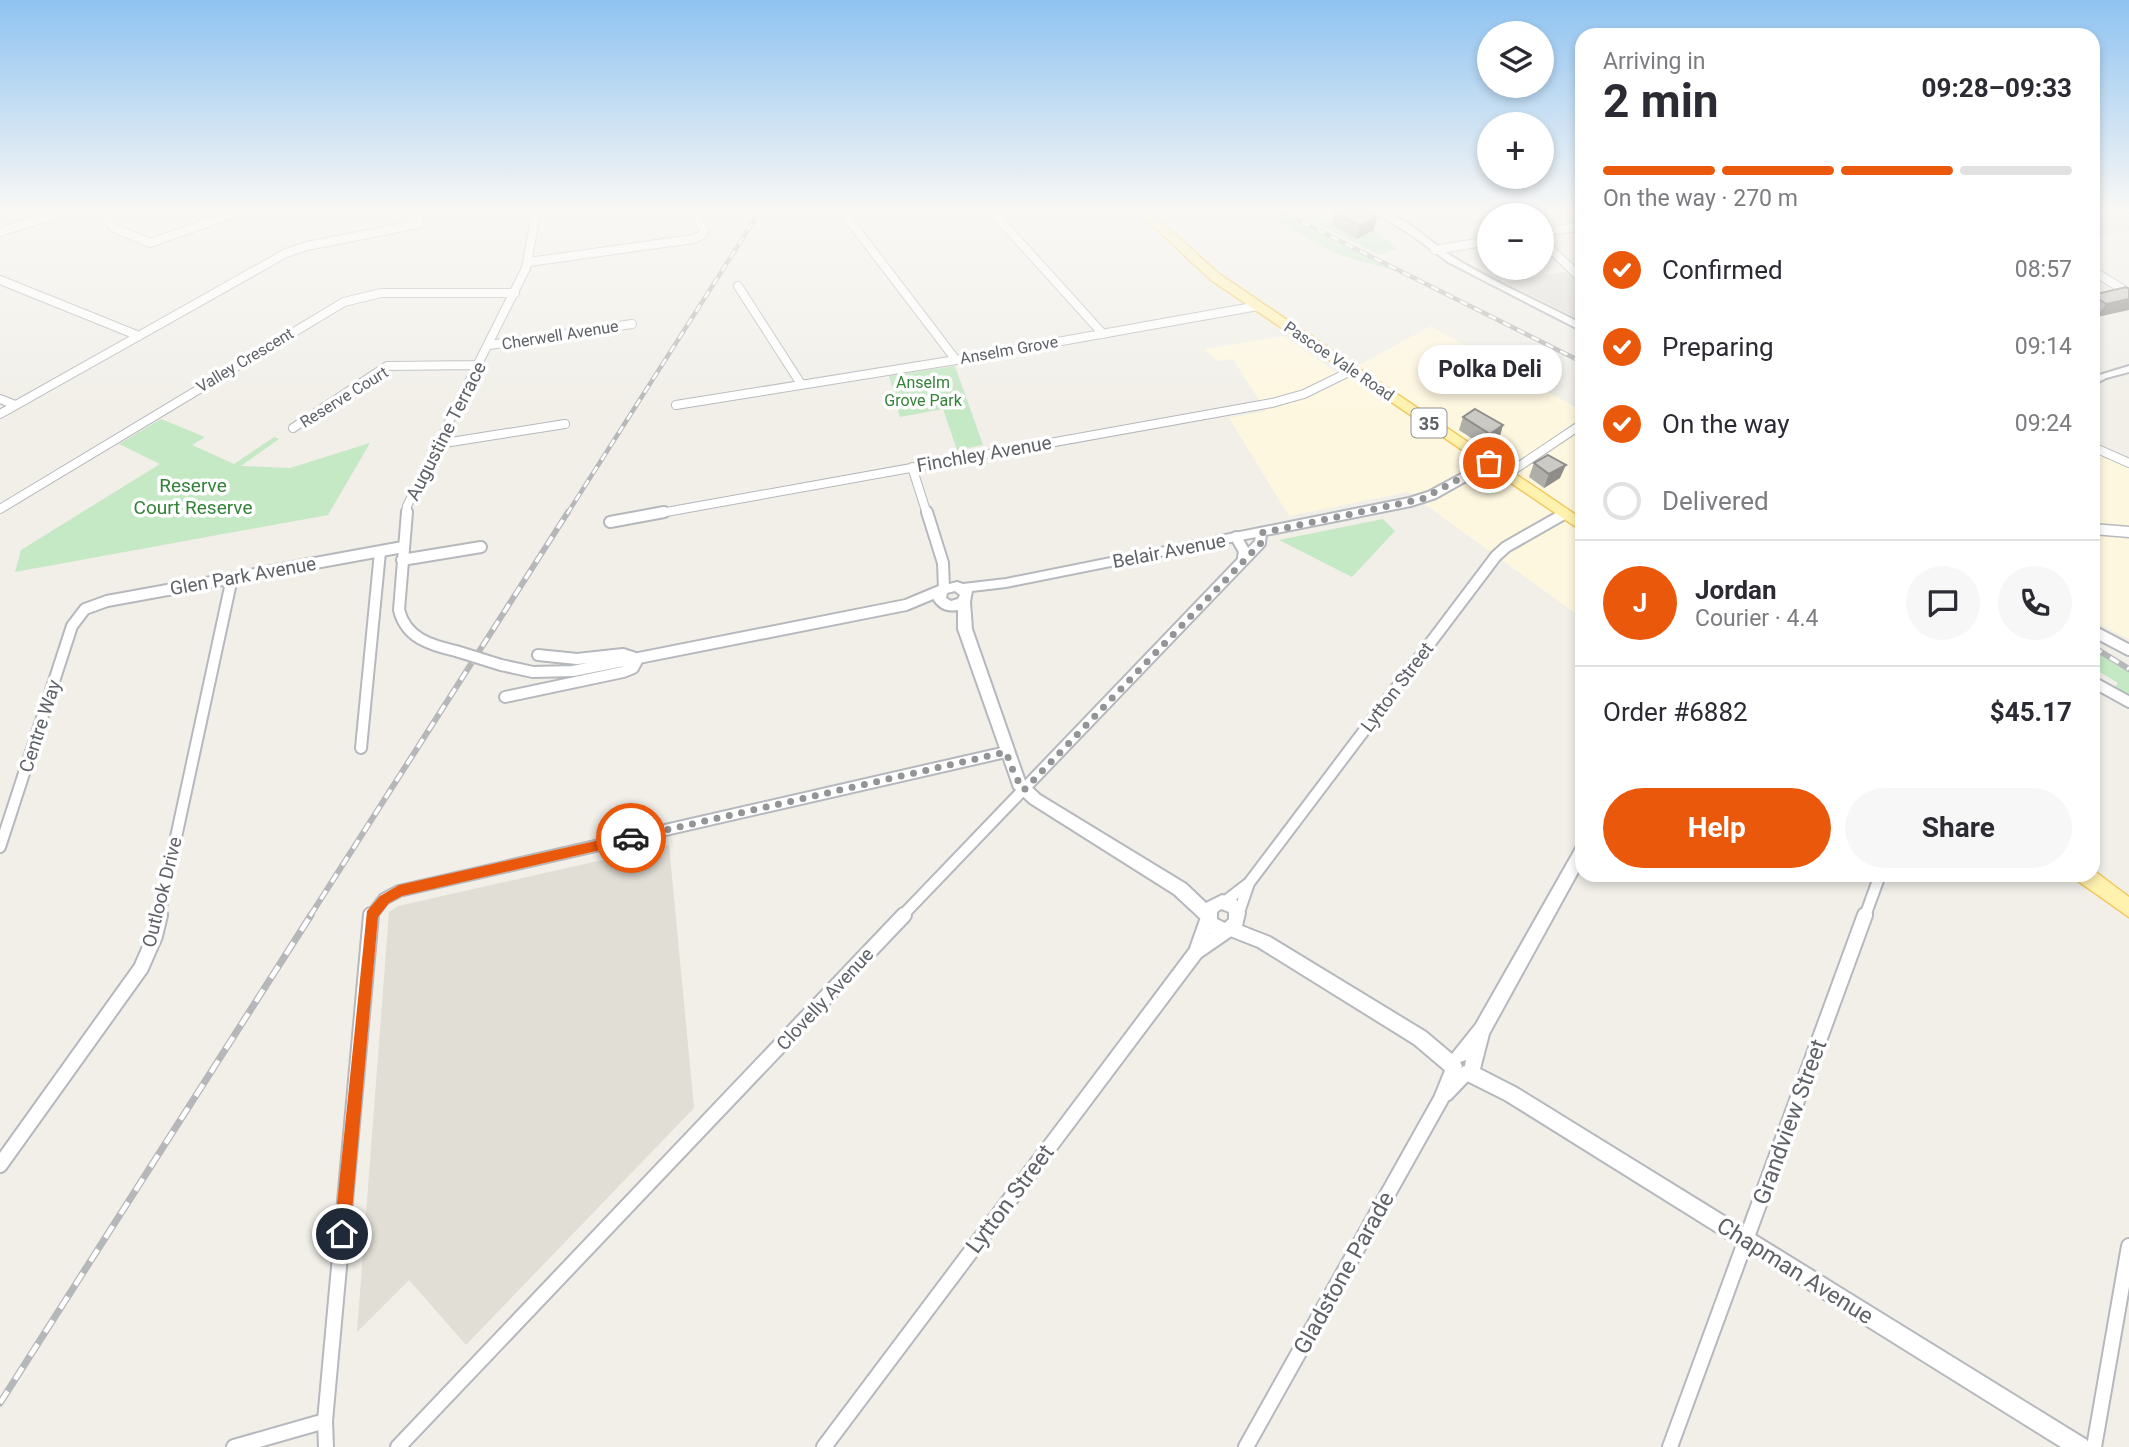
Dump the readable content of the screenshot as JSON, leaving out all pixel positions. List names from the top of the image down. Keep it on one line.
{"streets":{"main road":["Pascoe Vale Road","35"],"street":["Cherwell Avenue","Anselm Grove","Valley Crescent","Reserve Court","Augustine Terrace","Finchley Avenue","Belair Avenue","Glen Park Avenue","Lytton Street","Centre Way","Outlook Drive","Clovelly Avenue","Grandview Street","Chapman Avenue","Gladstone Parade"]},"crossings":[["Cherwell Avenue","Augustine Terrace"],["Anselm Grove","Pascoe Vale Road"],["Valley Crescent","Augustine Terrace"],["Pascoe Vale Road","Finchley Avenue"],["Pascoe Vale Road","Belair Avenue"],["Pascoe Vale Road","Lytton Street"],["Reserve Court","Augustine Terrace"],["Augustine Terrace","Glen Park Avenue"],["Belair Avenue","Clovelly Avenue"],["Glen Park Avenue","Centre Way"],["Glen Park Avenue","Outlook Drive"],["Lytton Street","Chapman Avenue"],["Grandview Street","Chapman Avenue"],["Chapman Avenue","Gladstone Parade"]],"parks":["Anselm Grove Park","Reserve Court Reserve"],"places":["Polka Deli"],"page":{"map_buttons":["+","−"],"heading":["2 min","Arriving in","09:28–09:33"],"panel":["Jordan","Courier · 4.4","Order #6882","$45.17"],"bar":"On the way · 270 m","list":[["Confirmed","08:57"],["Preparing","09:14"],["On the way","09:24"],"Delivered"],"bubble":"Polka Deli","round":"J","buttons":["Help","Share"]}}
